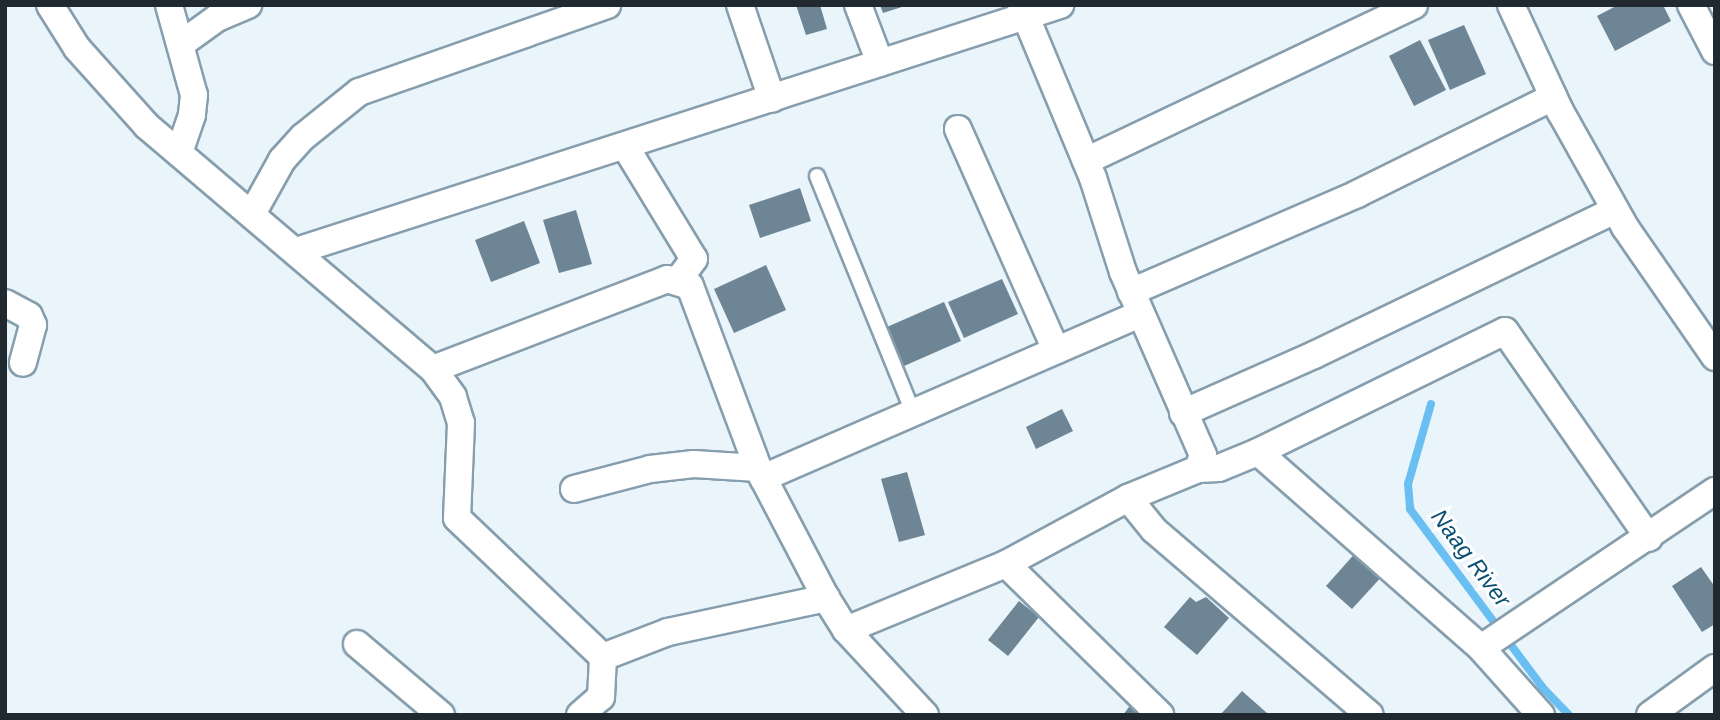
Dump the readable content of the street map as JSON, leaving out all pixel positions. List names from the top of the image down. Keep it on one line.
{"water":["Naag River"]}
